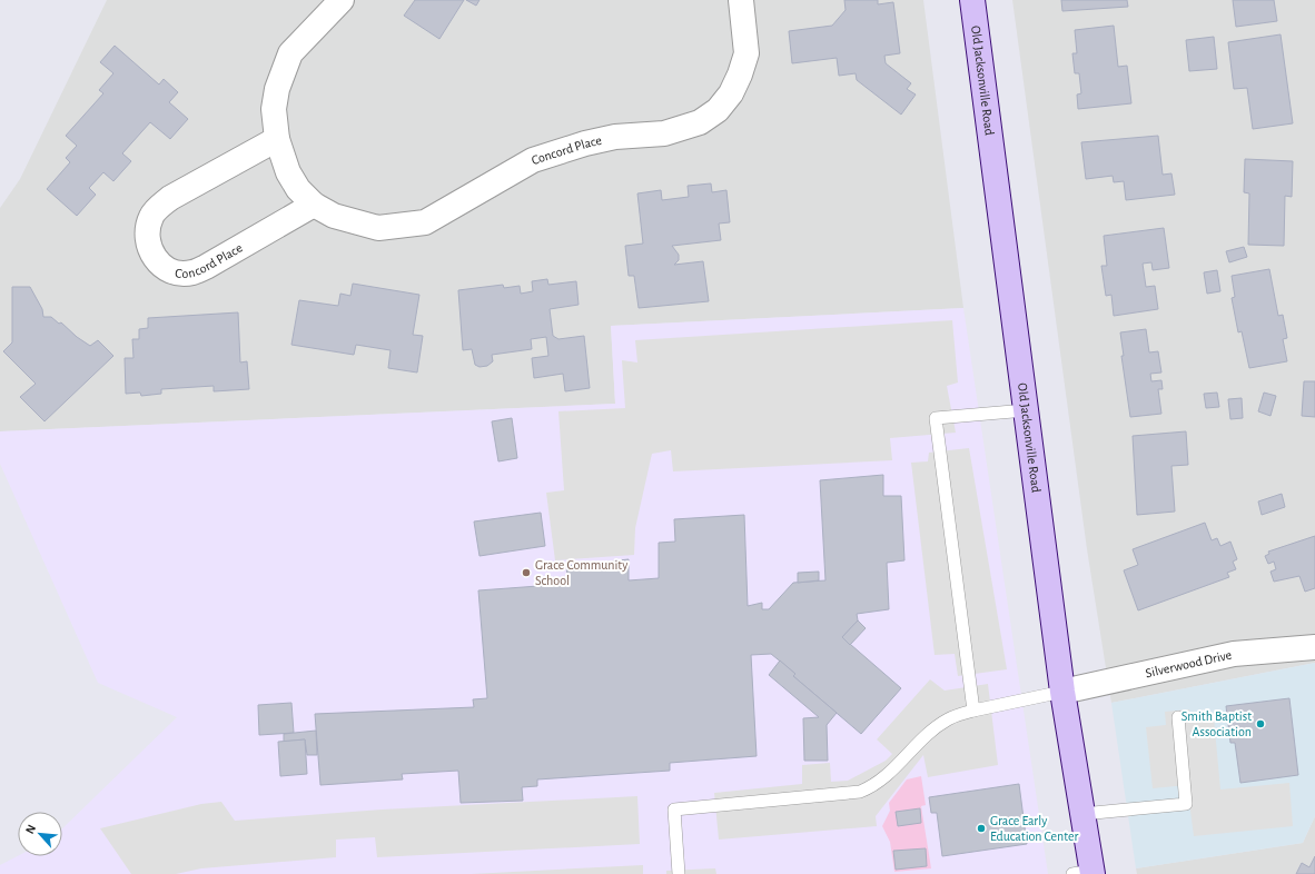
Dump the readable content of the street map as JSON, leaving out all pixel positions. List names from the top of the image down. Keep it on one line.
{"streets":{"main road":["Old Jacksonville Road"],"street":["Concord Place","Silverwood Drive"]},"crossings":[["Old Jacksonville Road","Silverwood Drive"]],"places":["Grace Community School","Smith Baptist Association","Grace Early Education Center"],"north":"top left"}
